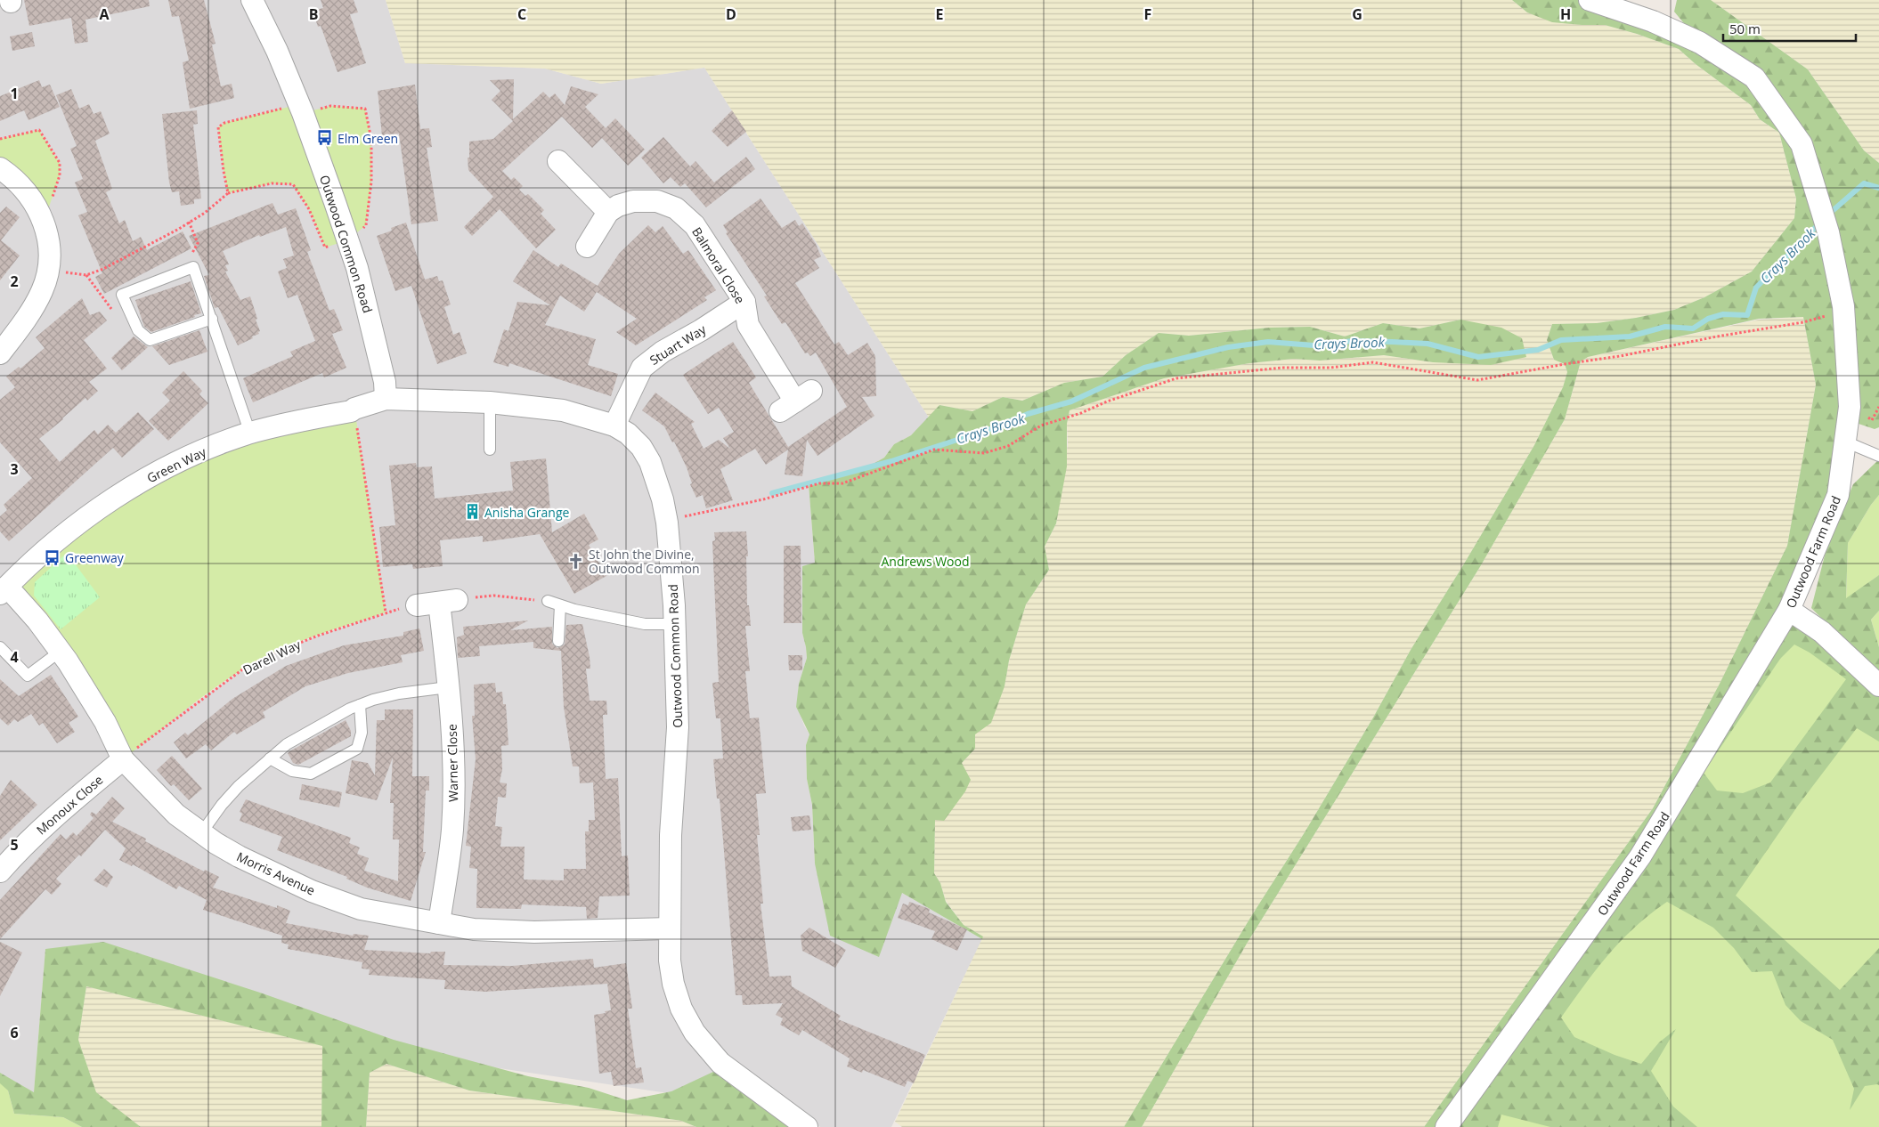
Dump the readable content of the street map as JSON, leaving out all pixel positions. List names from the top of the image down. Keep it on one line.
{"streets":{"street":["Outwood Common Road","Balmoral Close","Stuart Way","Green Way","Outwood Farm Road","Warner Close","Monoux Close","Morris Avenue"],"path":["Darell Way"]},"crossings":[["Outwood Common Road","Stuart Way"],["Outwood Common Road","Green Way"],["Outwood Common Road","Morris Avenue"],["Balmoral Close","Stuart Way"],["Green Way","Morris Avenue"],["Darell Way","Monoux Close"],["Darell Way","Morris Avenue"],["Warner Close","Morris Avenue"],["Monoux Close","Morris Avenue"]],"water":["Crays Brook"],"parks":["Andrews Wood"],"places":{"bus stop":["Elm Green","Greenway"],"building":["Anisha Grange"],"church":["St John the Divine, Outwood Common"]},"scale_bar":"50 m","grid":{"columns":["A","B","C","D","E","F","G","H"],"rows":["1","2","3","4","5","6"]}}
